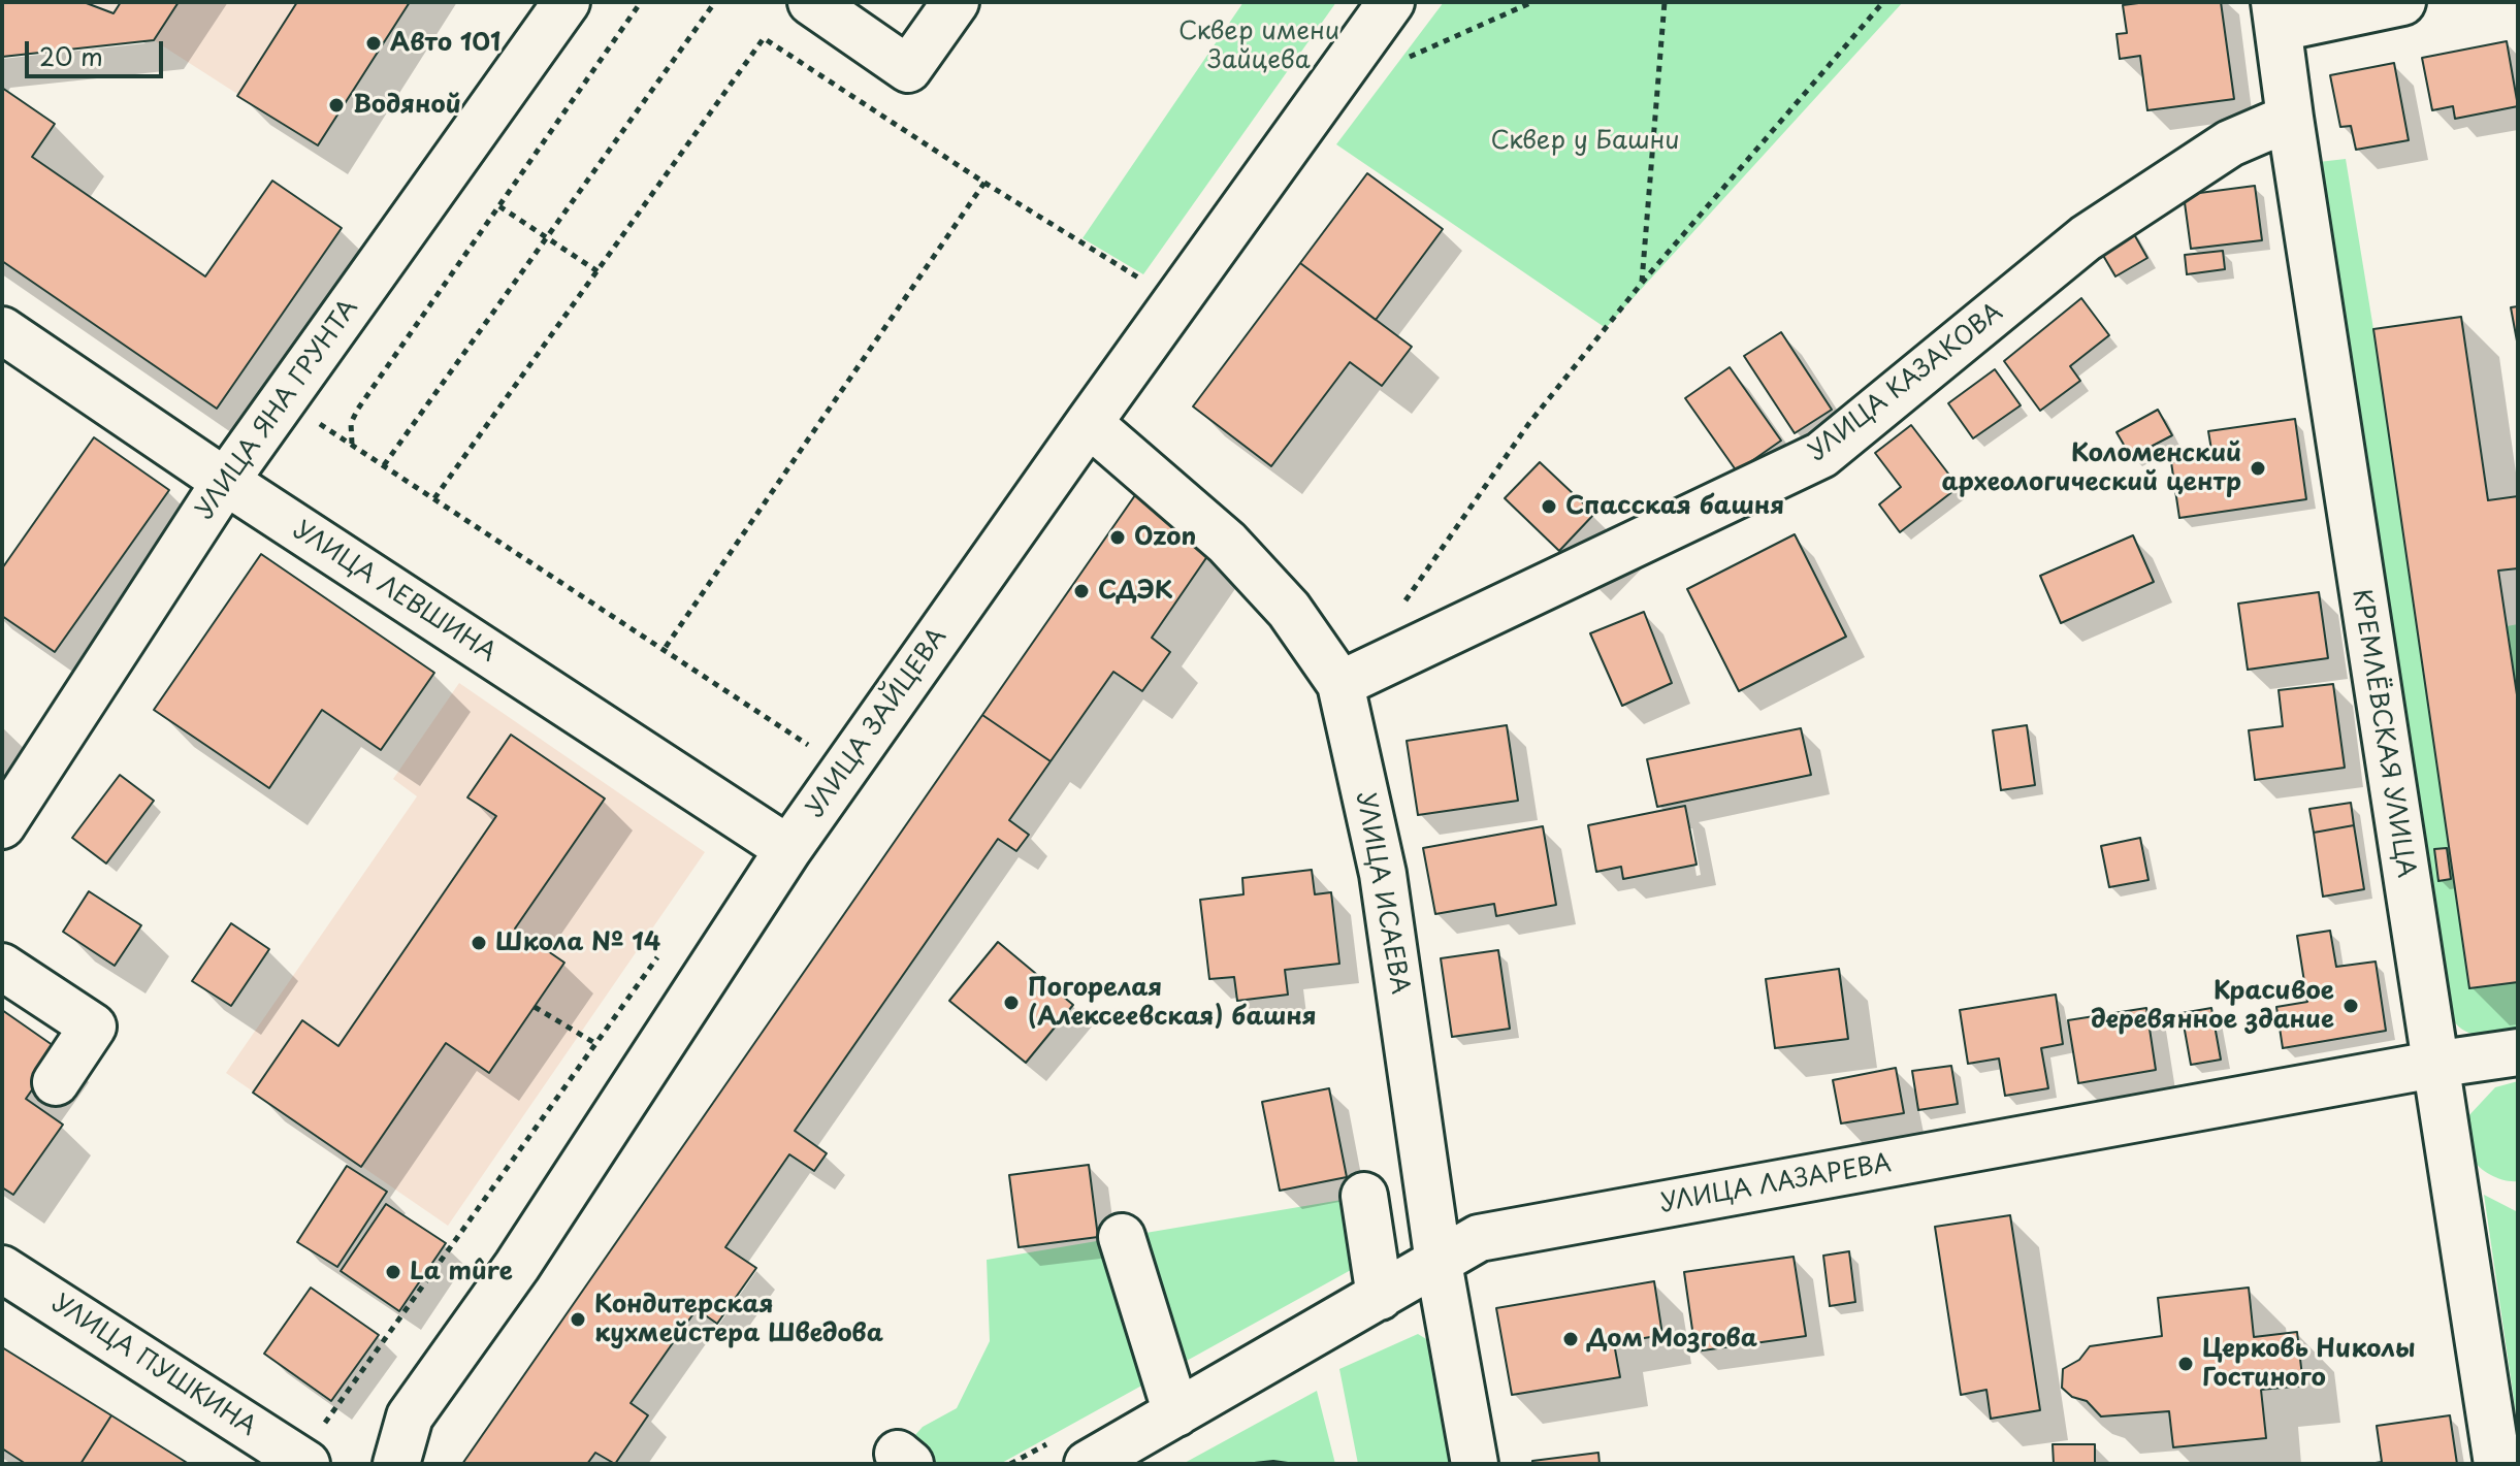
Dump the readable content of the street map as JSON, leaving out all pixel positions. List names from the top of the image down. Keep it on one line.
{"streets":{"street":["УЛИЦА КАЗАКОВА","УЛИЦА ЯНА ГРУНТА","УЛИЦА ЛЕВШИНА","УЛИЦА ЗАЙЦЕВА","КРЕМЛЁВСКАЯ УЛИЦА","УЛИЦА ИСАЕВА","УЛИЦА ЛАЗАРЕВА","УЛИЦА ПУШКИНА"]},"crossings":[["УЛИЦА КАЗАКОВА","КРЕМЛЁВСКАЯ УЛИЦА"],["УЛИЦА КАЗАКОВА","УЛИЦА ИСАЕВА"],["УЛИЦА ЯНА ГРУНТА","УЛИЦА ЛЕВШИНА"],["УЛИЦА ЛЕВШИНА","УЛИЦА ЗАЙЦЕВА"],["УЛИЦА ЗАЙЦЕВА","УЛИЦА ИСАЕВА"],["КРЕМЛЁВСКАЯ УЛИЦА","УЛИЦА ЛАЗАРЕВА"],["УЛИЦА ИСАЕВА","УЛИЦА ЛАЗАРЕВА"]],"parks":["Сквер имени Зайцева","Сквер у Башни"],"places":["Авто 101","Водяной","Коломенский археологический центр","Спасская башня","Ozon","СДЭК","Школа № 14","Погорелая (Алексеевская) башня","Красивое деревянное здание","La mûre","Кондитерская кухмейстера Шведова","Дом Мозгова","Церковь Николы Гостиного"],"scale_bar":"20 m"}
